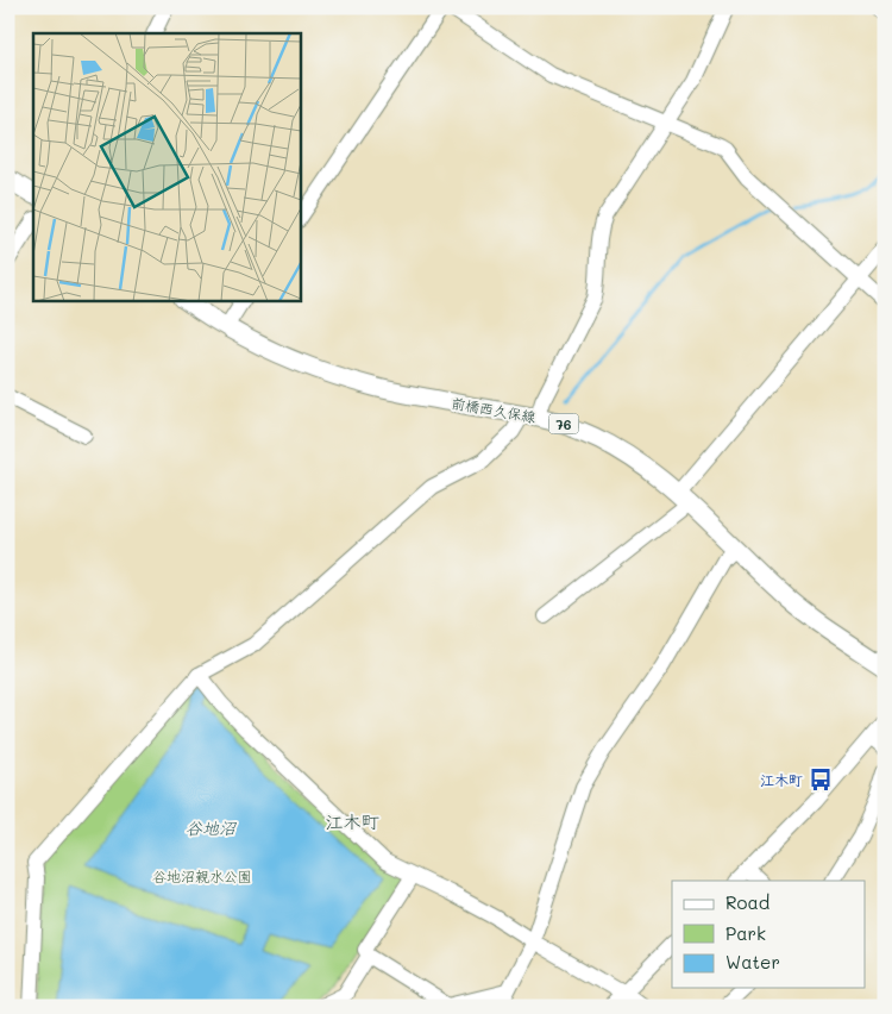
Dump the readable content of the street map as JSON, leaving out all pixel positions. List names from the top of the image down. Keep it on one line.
{"streets":{"main road":["前橋西久保線","76"]},"districts":["江木町"],"water":["谷地沼"],"parks":["谷地沼親水公園"],"places":{"bus stop":["江木町"]},"legend":["Road","Park","Water"]}
